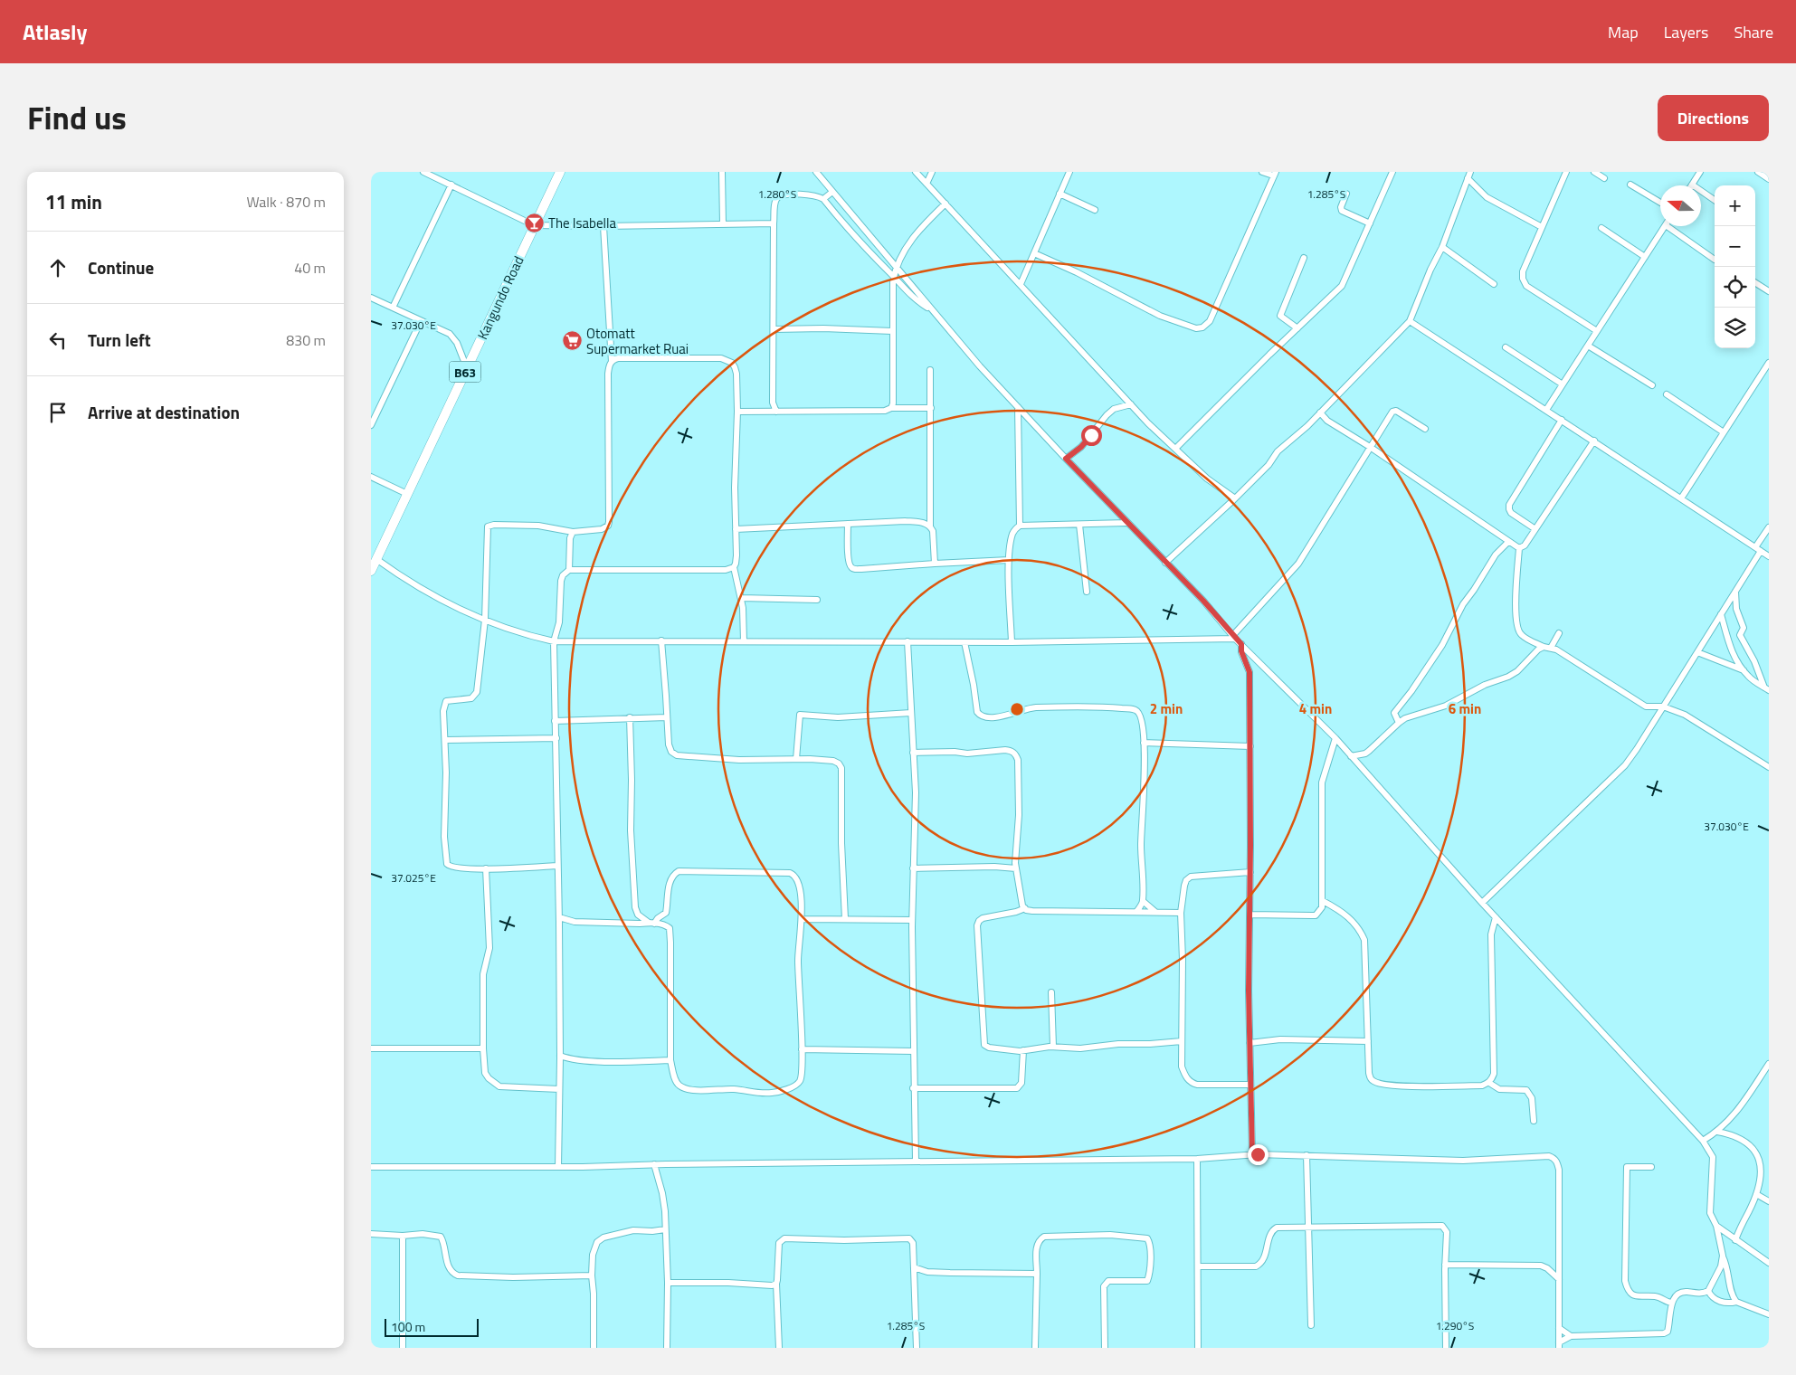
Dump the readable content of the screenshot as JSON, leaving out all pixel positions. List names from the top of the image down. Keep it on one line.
{"streets":{"highway":["Kangundo Road","B63"]},"places":{"bar":["The Isabella"],"supermarket":["Otomatt Supermarket Ruai"]},"scale_bar":"100 m","north":"left","page":{"header":"Atlasly","nav":["Map","Layers","Share"],"title":"Find us","buttons":"Directions","heading":["11 min","Walk · 870 m"],"map_buttons":["+","−"],"list":[["Continue","40 m"],["Turn left","830 m"],"Arrive at destination"],"scale":"100 m"},"coordinates":["1.280°S","1.285°S","37.030°E","37.025°E","1.290°S"],"rings":["2 min","4 min","6 min"]}
